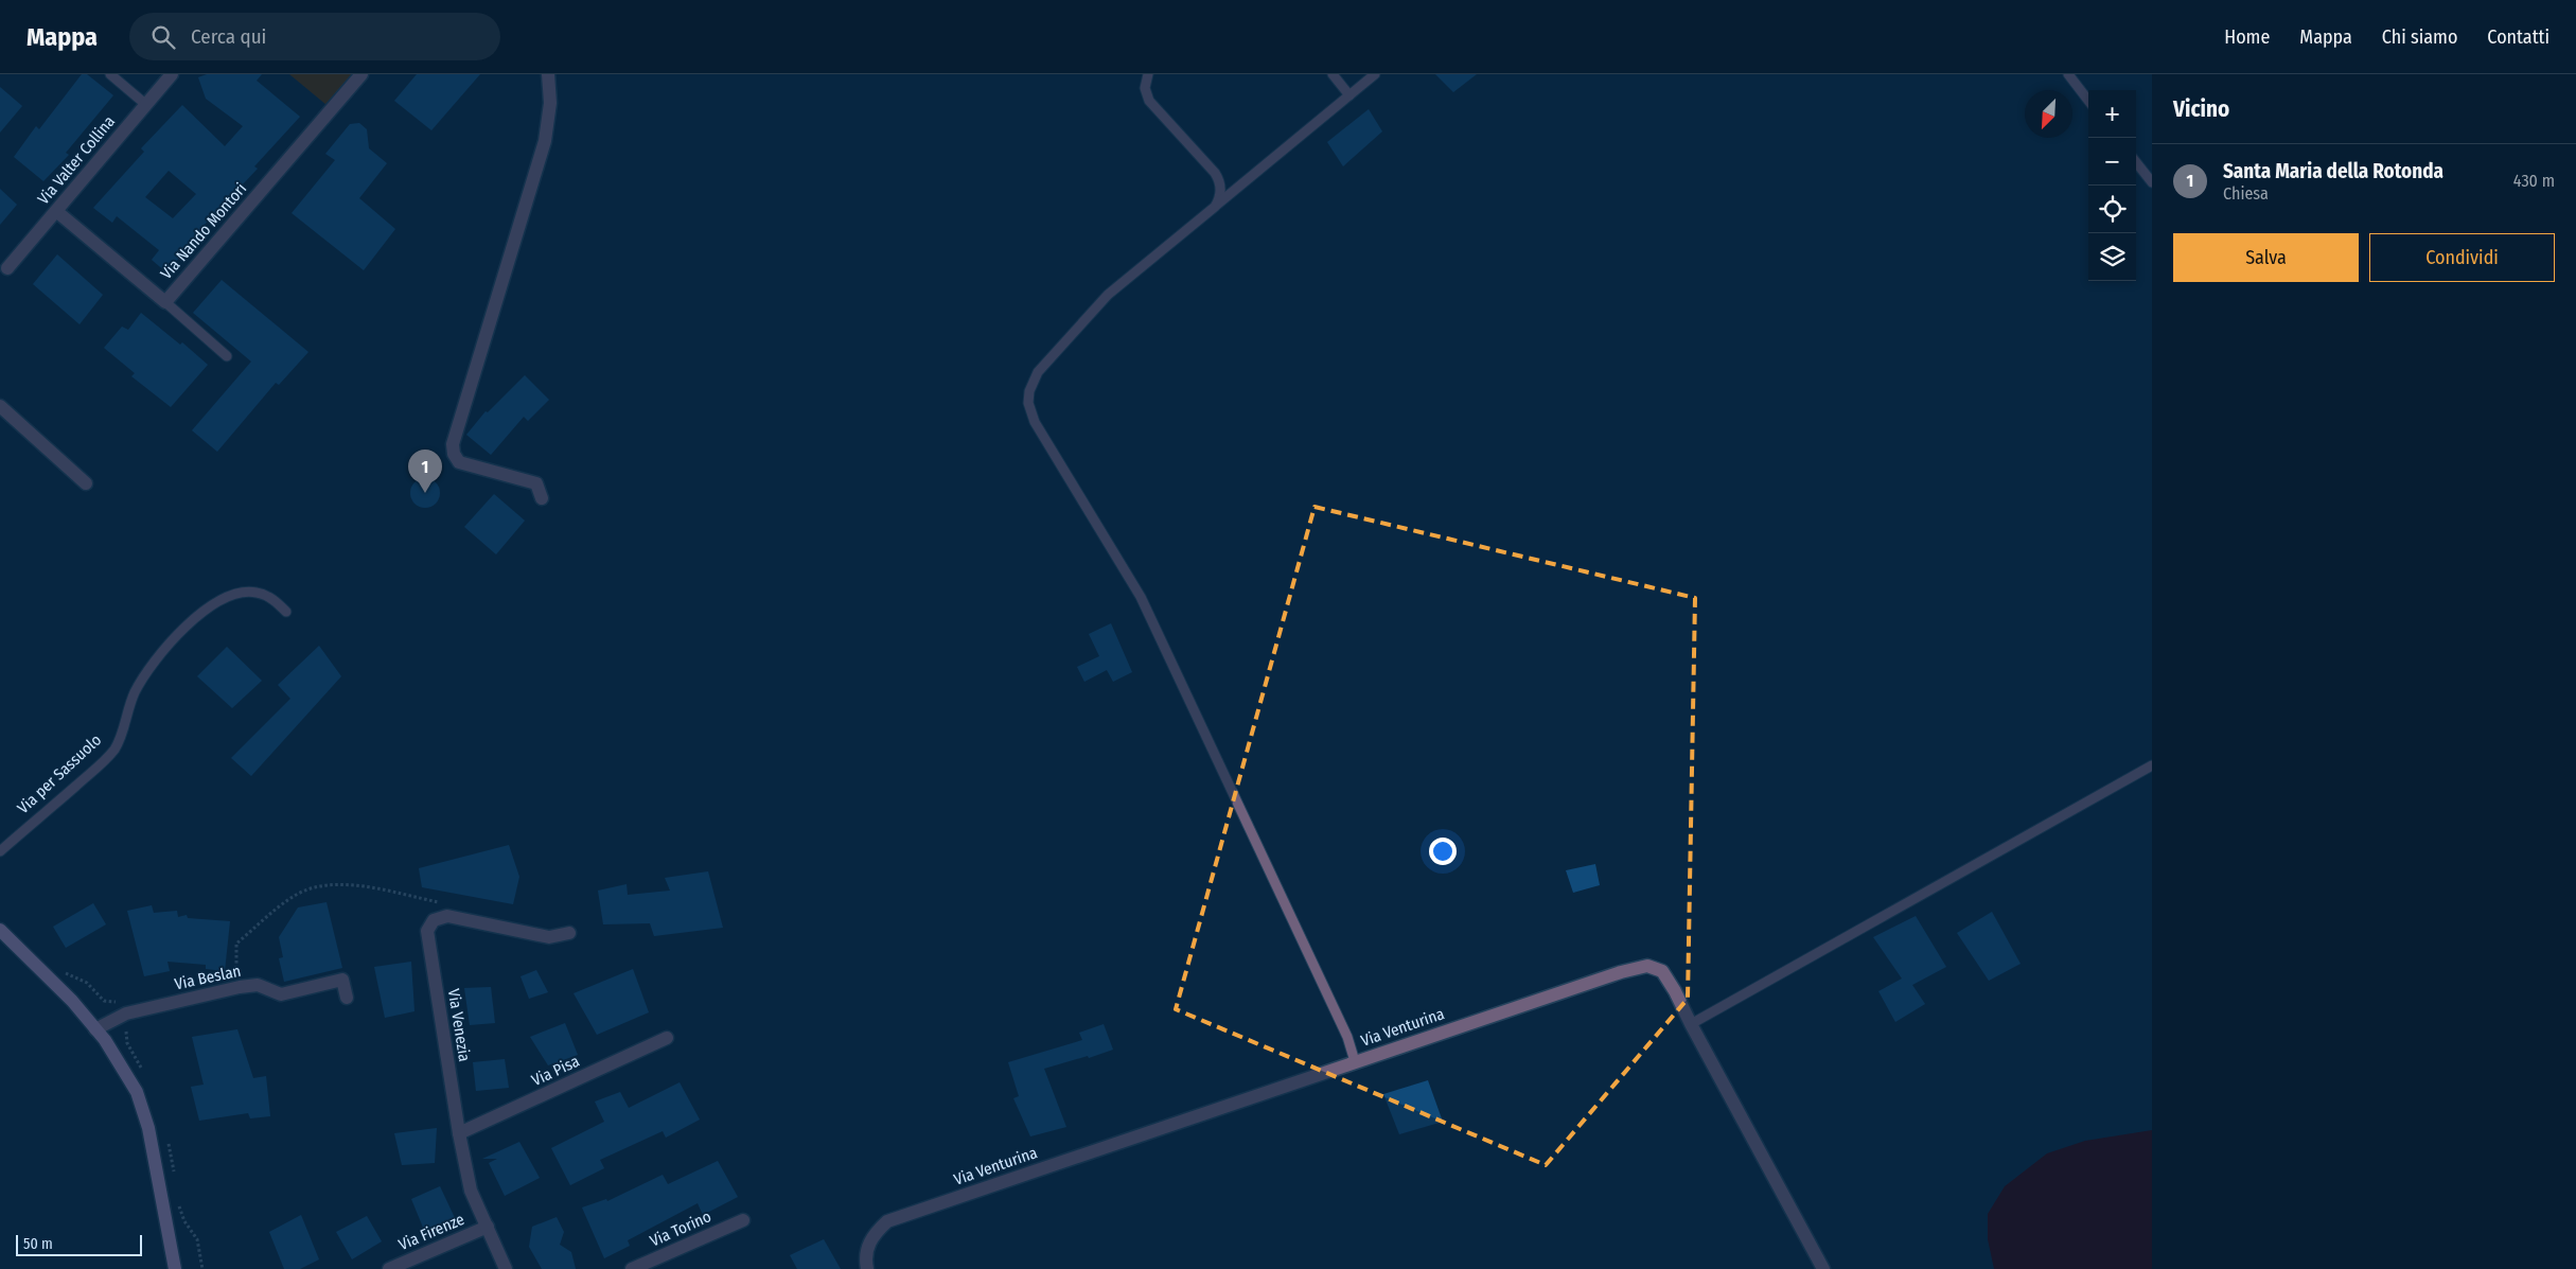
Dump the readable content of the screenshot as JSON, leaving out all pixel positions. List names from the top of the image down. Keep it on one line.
{"streets":{"street":["Via Valter Collina","Via Nando Montori","Via Beslan","Via Venezia","Via Venturina","Via Pisa","Via Torino","Via Firenze"],"lane":["Via per Sassuolo"]},"crossings":[["Via Valter Collina","Via Nando Montori"],["Via Venezia","Via Pisa"],["Via Venezia","Via Firenze"]],"scale_bar":"50 m","north":"bottom left","page":{"header":"Mappa","search":"Cerca qui","nav":["Home","Mappa","Chi siamo","Contatti"],"heading":"Vicino","map_buttons":["+","−"],"list":[{"mark":"1","name":"Santa Maria della Rotonda","note":"Chiesa","value":"430 m"}],"buttons":["Salva","Condividi"],"pins":"1","scale":"50 m"}}
